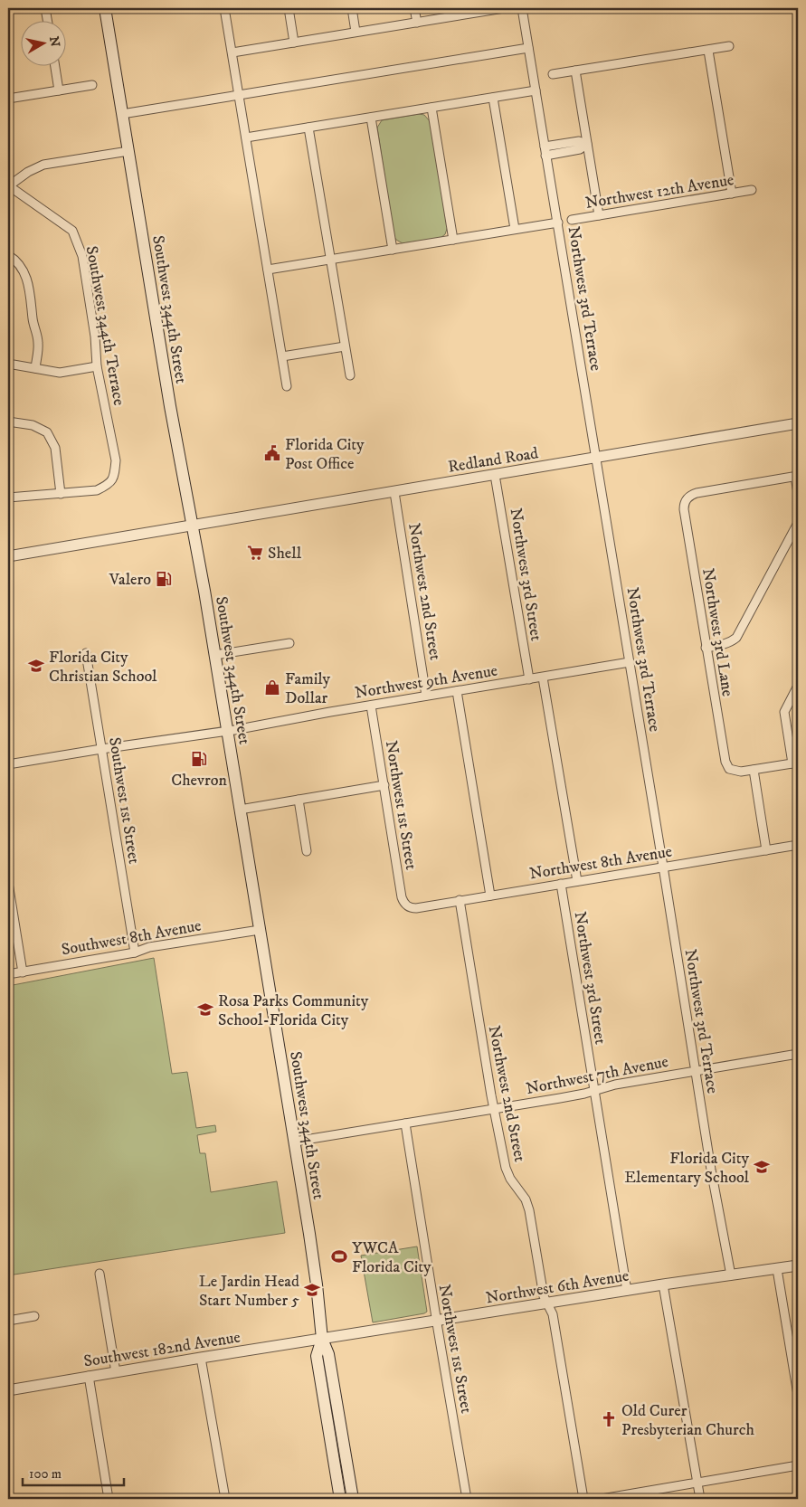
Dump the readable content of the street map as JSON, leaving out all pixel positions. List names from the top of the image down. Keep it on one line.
{"streets":{"main road":["Southwest 344th Street"],"street":["Northwest 12th Avenue","Northwest 3rd Terrace","Southwest 344th Terrace","Redland Road","Northwest 3rd Street","Northwest 2nd Street","Northwest 3rd Lane","Northwest 9th Avenue","Southwest 1st Street","Northwest 1st Street","Northwest 8th Avenue","Southwest 8th Avenue","Northwest 7th Avenue","Northwest 6th Avenue","Southwest 182nd Avenue"]},"crossings":[["Northwest 3rd Terrace","Redland Road"],["Northwest 3rd Terrace","Northwest 9th Avenue"],["Northwest 3rd Terrace","Northwest 8th Avenue"],["Northwest 3rd Terrace","Northwest 7th Avenue"],["Northwest 3rd Terrace","Northwest 6th Avenue"],["Southwest 344th Street","Redland Road"],["Southwest 344th Street","Northwest 9th Avenue"],["Southwest 344th Street","Southwest 8th Avenue"],["Southwest 344th Street","Northwest 7th Avenue"],["Southwest 344th Street","Northwest 6th Avenue"],["Southwest 344th Street","Southwest 182nd Avenue"],["Redland Road","Northwest 3rd Street"],["Redland Road","Northwest 2nd Street"],["Northwest 3rd Street","Northwest 9th Avenue"],["Northwest 3rd Street","Northwest 8th Avenue"],["Northwest 3rd Street","Northwest 7th Avenue"],["Northwest 3rd Street","Northwest 6th Avenue"],["Northwest 2nd Street","Northwest 9th Avenue"],["Northwest 2nd Street","Northwest 8th Avenue"],["Northwest 2nd Street","Northwest 7th Avenue"],["Northwest 2nd Street","Northwest 6th Avenue"],["Northwest 9th Avenue","Southwest 1st Street"],["Northwest 9th Avenue","Northwest 1st Street"],["Southwest 1st Street","Southwest 8th Avenue"],["Northwest 1st Street","Northwest 8th Avenue"],["Northwest 1st Street","Northwest 7th Avenue"],["Northwest 1st Street","Northwest 6th Avenue"],["Northwest 6th Avenue","Southwest 182nd Avenue"]],"places":{"public building":["Florida City Post Office"],"supermarket":["Shell"],"fuel station":["Valero","Chevron"],"school or university":["Florida City Christian School","Rosa Parks Community School-Florida City","Florida City Elementary School","Le Jardin Head Start Number 5"],"shop":["Family Dollar"],"sports":["YWCA Florida City"],"church":["Old Curer Presbyterian Church"]},"scale_bar":"100 m","north":"right"}
